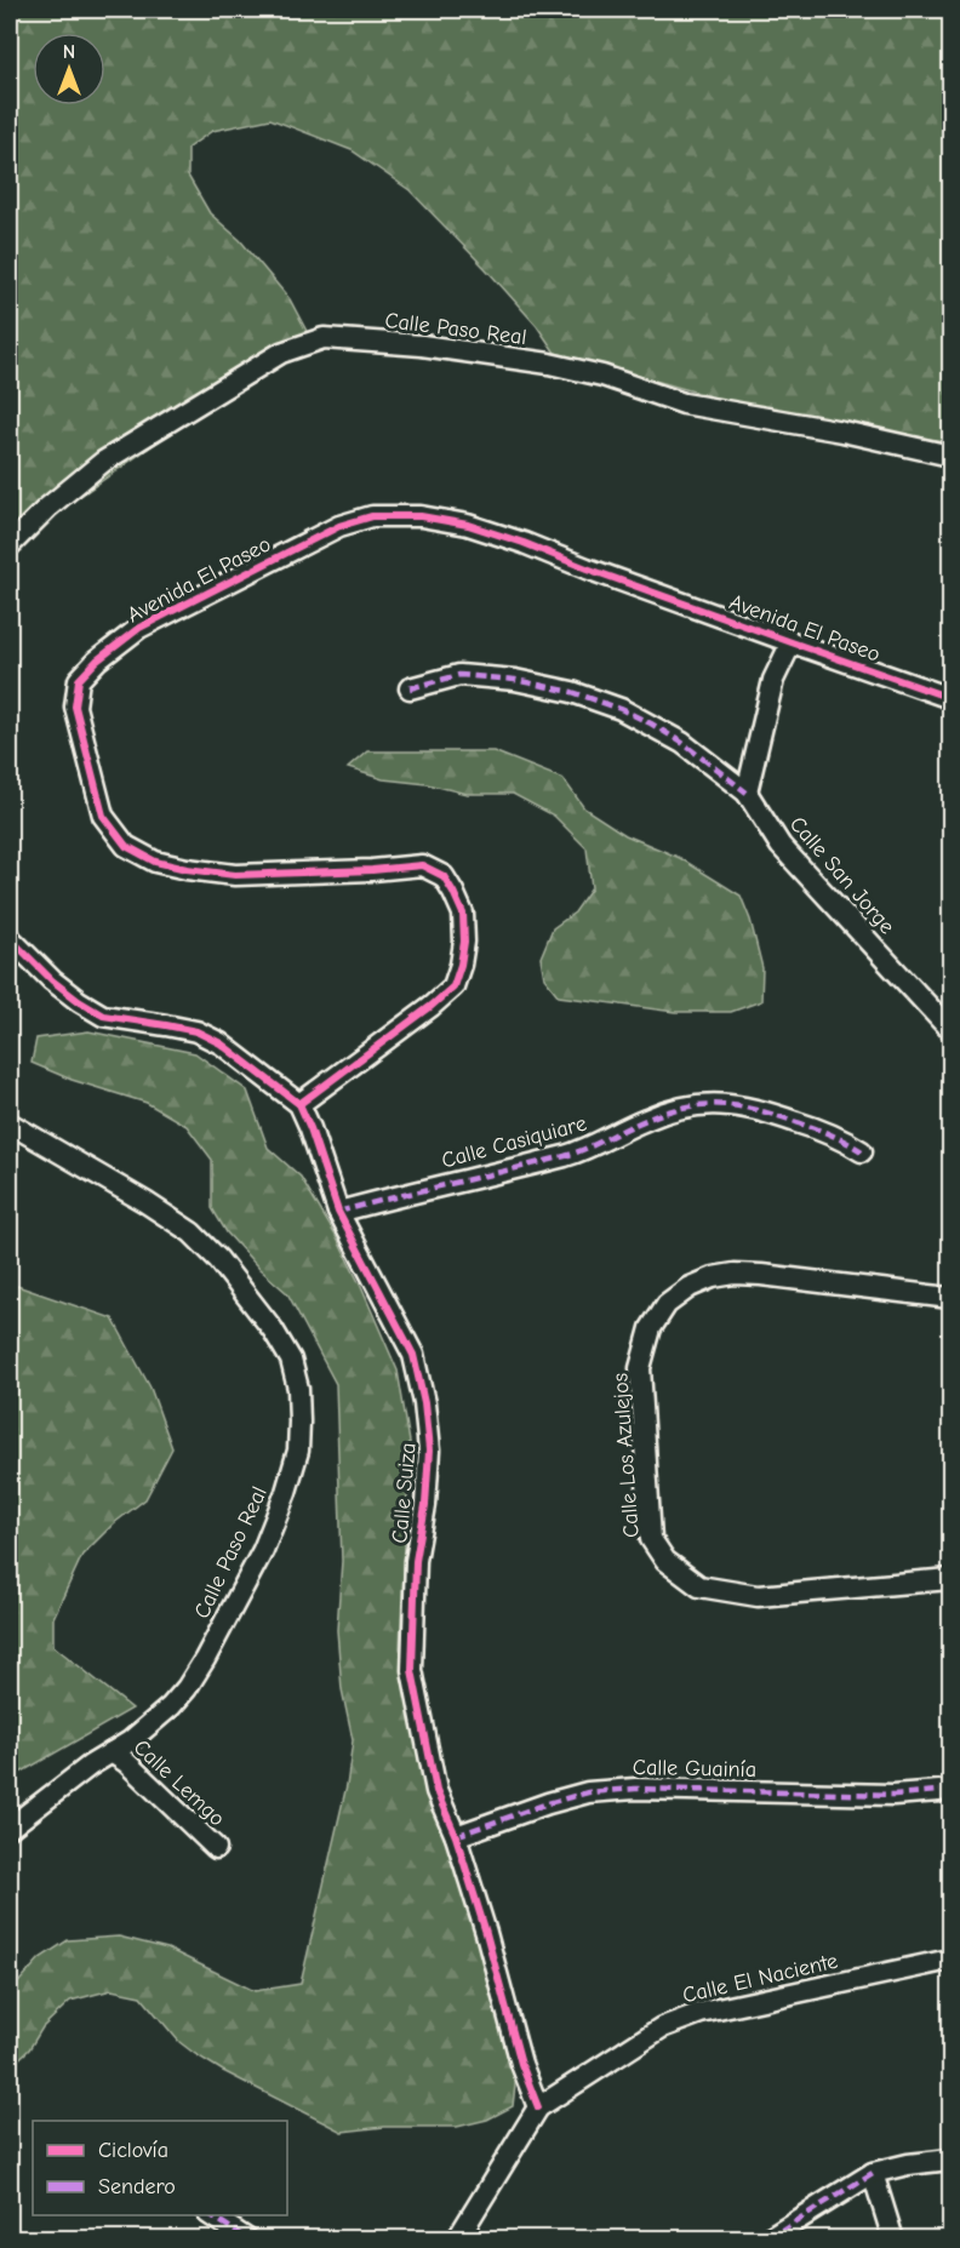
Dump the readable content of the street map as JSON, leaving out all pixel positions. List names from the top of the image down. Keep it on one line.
{"streets":{"street":["Calle Paso Real","Avenida El Paseo","Calle San Jorge","Calle Casiquiare","Calle Los Azulejos","Calle Suiza","Calle Guainía","Calle Lemgo","Calle El Naciente"]},"crossings":[["Calle Paso Real","Calle Lemgo"],["Avenida El Paseo","Calle Suiza"],["Calle Casiquiare","Calle Suiza"],["Calle Suiza","Calle Guainía"],["Calle Suiza","Calle El Naciente"]],"legend":["Ciclovía","Sendero"],"north":"top"}
